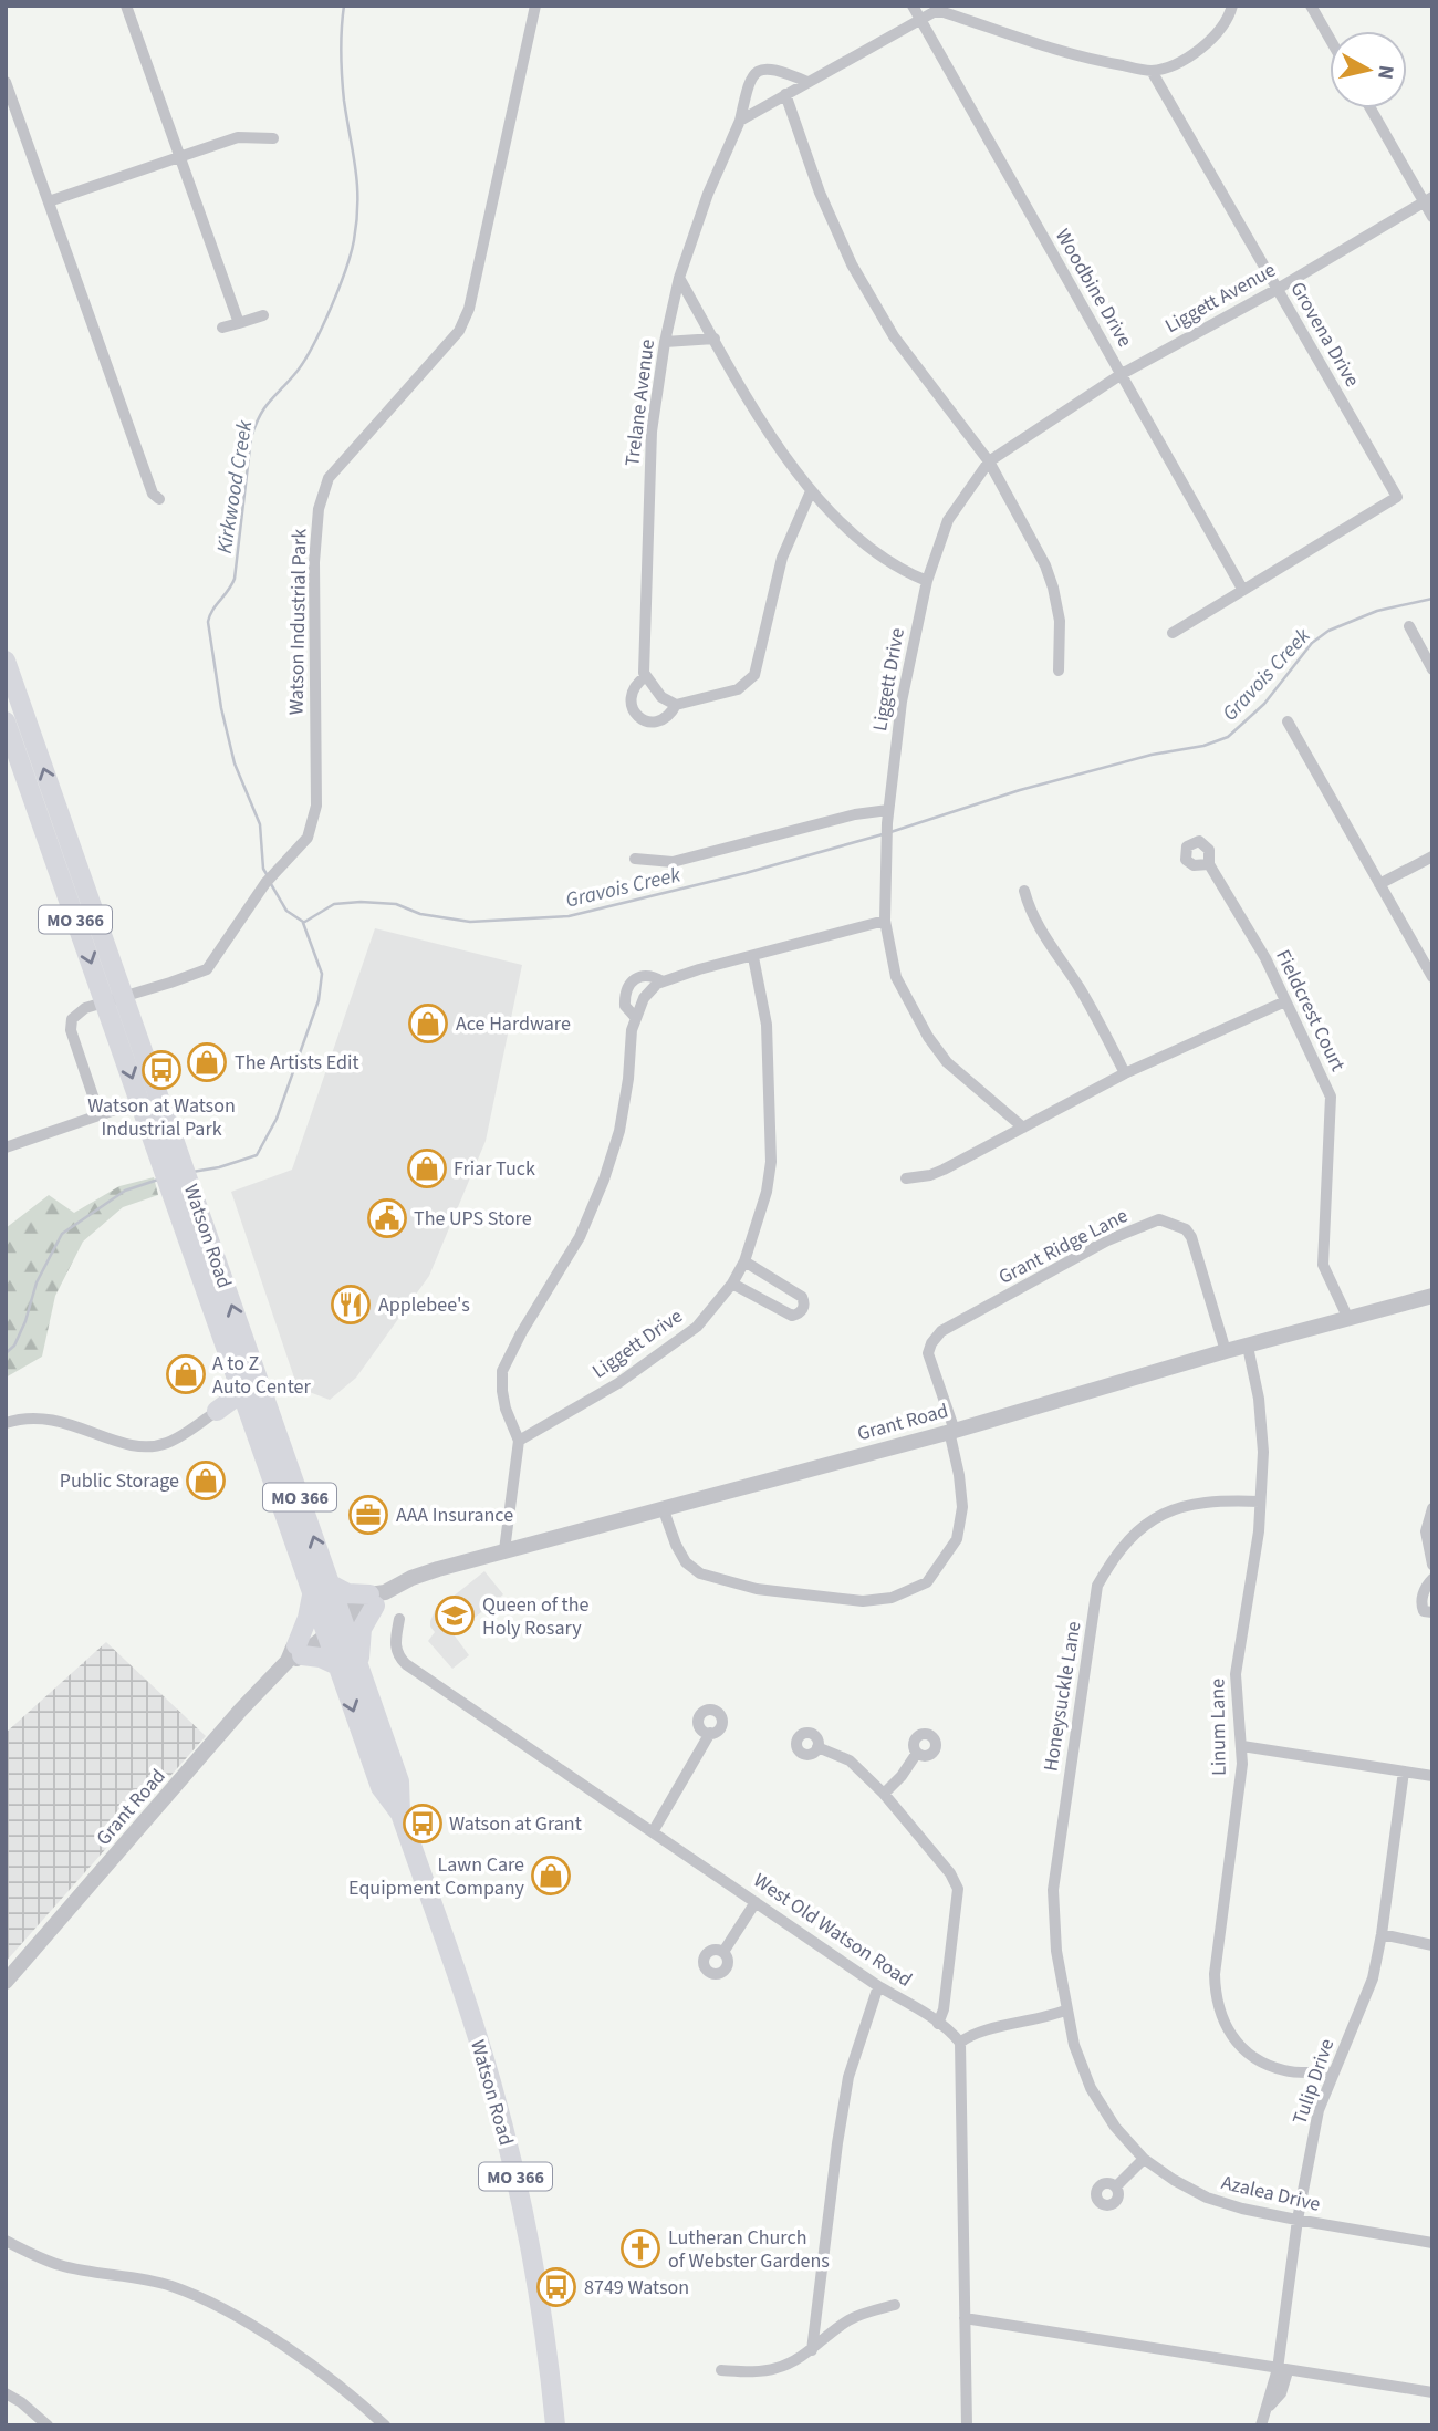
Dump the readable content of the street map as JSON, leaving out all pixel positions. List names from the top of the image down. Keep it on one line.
{"streets":{"main road":["MO 366","Watson Road"],"street":["Woodbine Drive","Liggett Avenue","Grovena Drive","Trelane Avenue","Watson Industrial Park","Liggett Drive","Fieldcrest Court","Grant Ridge Lane","Grant Road","Honeysuckle Lane","Linum Lane","West Old Watson Road","Tulip Drive","Azalea Drive"]},"crossings":[["Woodbine Drive","Liggett Avenue"],["Woodbine Drive","Grovena Drive"],["Liggett Avenue","Grovena Drive"],["Liggett Avenue","Liggett Drive"],["Watson Industrial Park","Watson Road"],["Fieldcrest Court","Grant Road"],["Watson Road","Grant Road"],["Grant Ridge Lane","Grant Road"],["Grant Road","Linum Lane"],["Honeysuckle Lane","Linum Lane"],["Honeysuckle Lane","Azalea Drive"],["Linum Lane","Tulip Drive"],["Tulip Drive","Azalea Drive"]],"water":["Kirkwood Creek","Gravois Creek"],"places":{"shop":["Ace Hardware","The Artists Edit","Friar Tuck","A to Z Auto Center","Public Storage","Lawn Care Equipment Company"],"bus stop":["Watson at Watson Industrial Park","Watson at Grant","8749 Watson"],"public building":["The UPS Store"],"restaurant":["Applebee's"],"office":["AAA Insurance"],"school or university":["Queen of the Holy Rosary"],"church":["Lutheran Church of Webster Gardens"]},"north":"right"}
